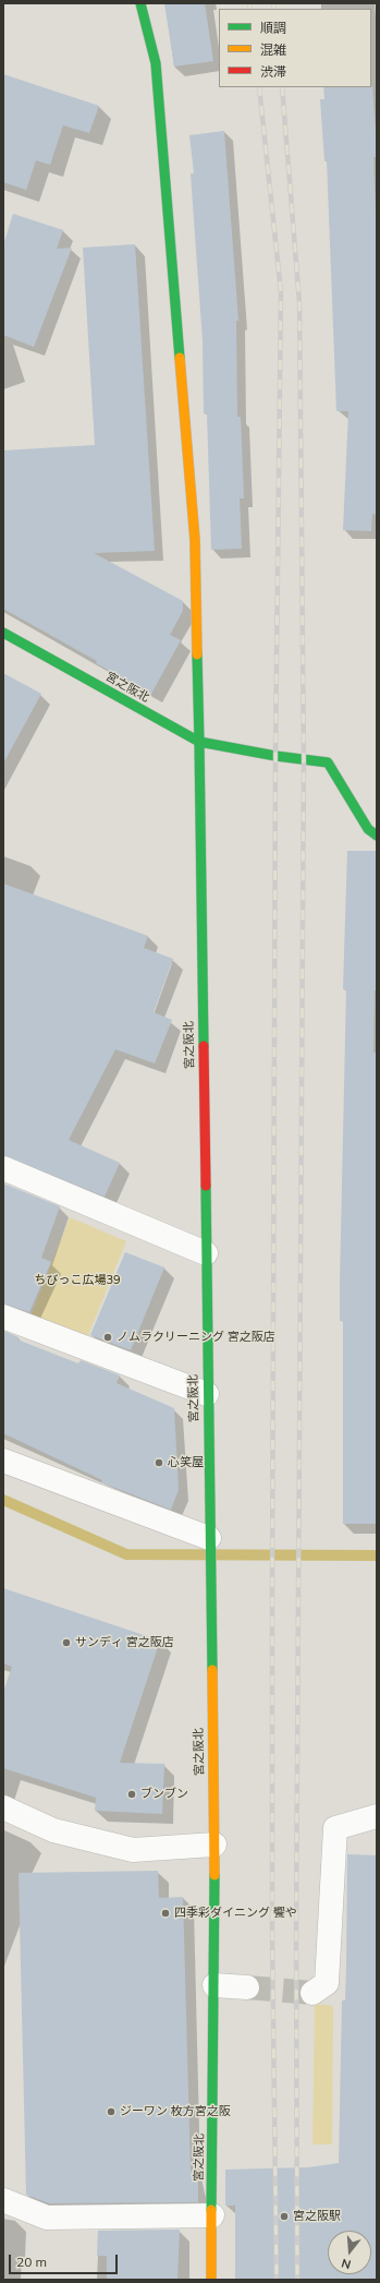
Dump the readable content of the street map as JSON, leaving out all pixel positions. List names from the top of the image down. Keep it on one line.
{"streets":{"street":["宮之阪北"]},"parks":["ちびっこ広場39"],"places":["ノムラクリーニング 宮之阪店","心笑屋","サンディ 宮之阪店","ブンブン","四季彩ダイニング 饗や","ジーワン 枚方宮之阪","宮之阪駅"],"legend":["順調","混雑","渋滞"],"scale_bar":"20 m","north":"bottom"}
